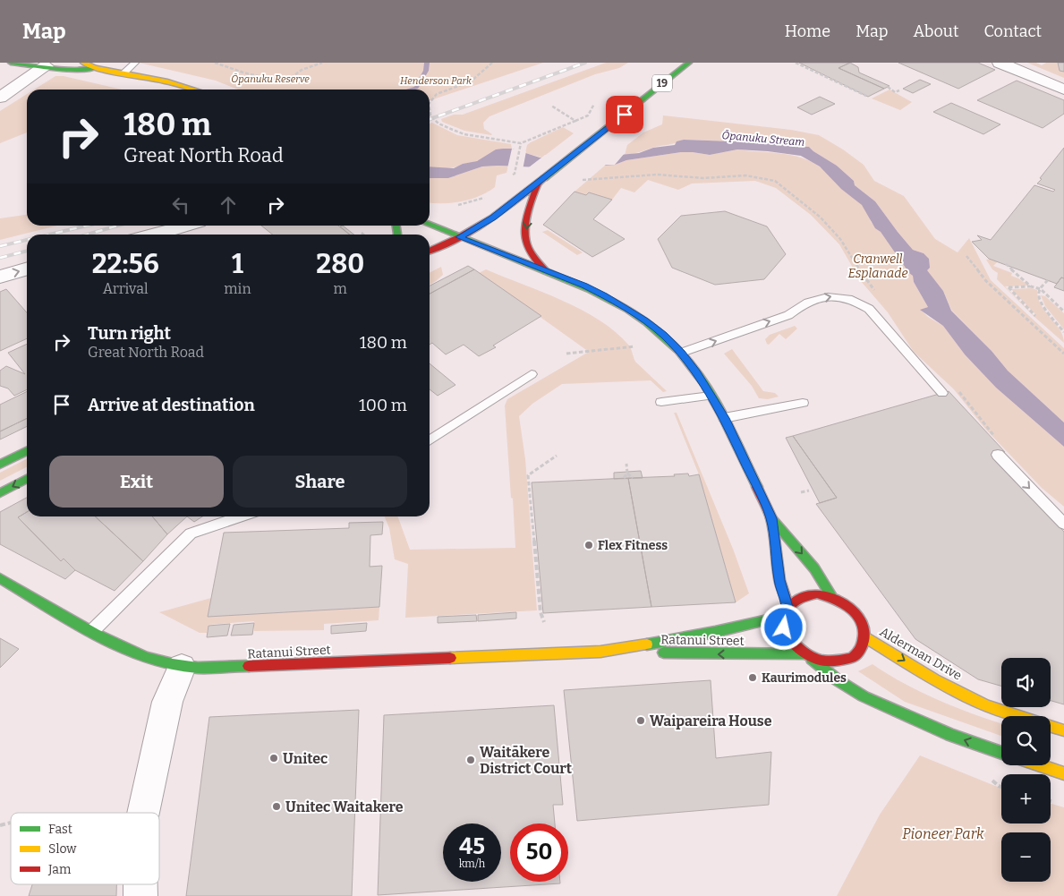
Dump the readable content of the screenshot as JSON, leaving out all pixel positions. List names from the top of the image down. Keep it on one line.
{"streets":{"main road":["19","Ratanui Street","Alderman Drive"]},"crossings":[["Ratanui Street","Alderman Drive"]],"water":["Ōpanuku Stream"],"parks":["Ōpanuku Reserve","Henderson Park","Cranwell Esplanade","Pioneer Park"],"places":["Flex Fitness","Kaurimodules","Waipareira House","Unitec","Waitākere District Court","Unitec Waitakere"],"legend":["Fast","Slow","Jam"],"page":{"header":"Map","nav":["Home","Map","About","Contact"],"turn":["180 m","Great North Road"],"eta":["22:56","Arrival","1","min","280","m"],"list":[{"name":"Turn right","note":"Great North Road","value":"180 m"},{"name":"Arrive at destination","value":"100 m"}],"buttons":["Exit","Share"],"map_buttons":["+","−"],"speed":"45 km/h","limit":"50"}}
